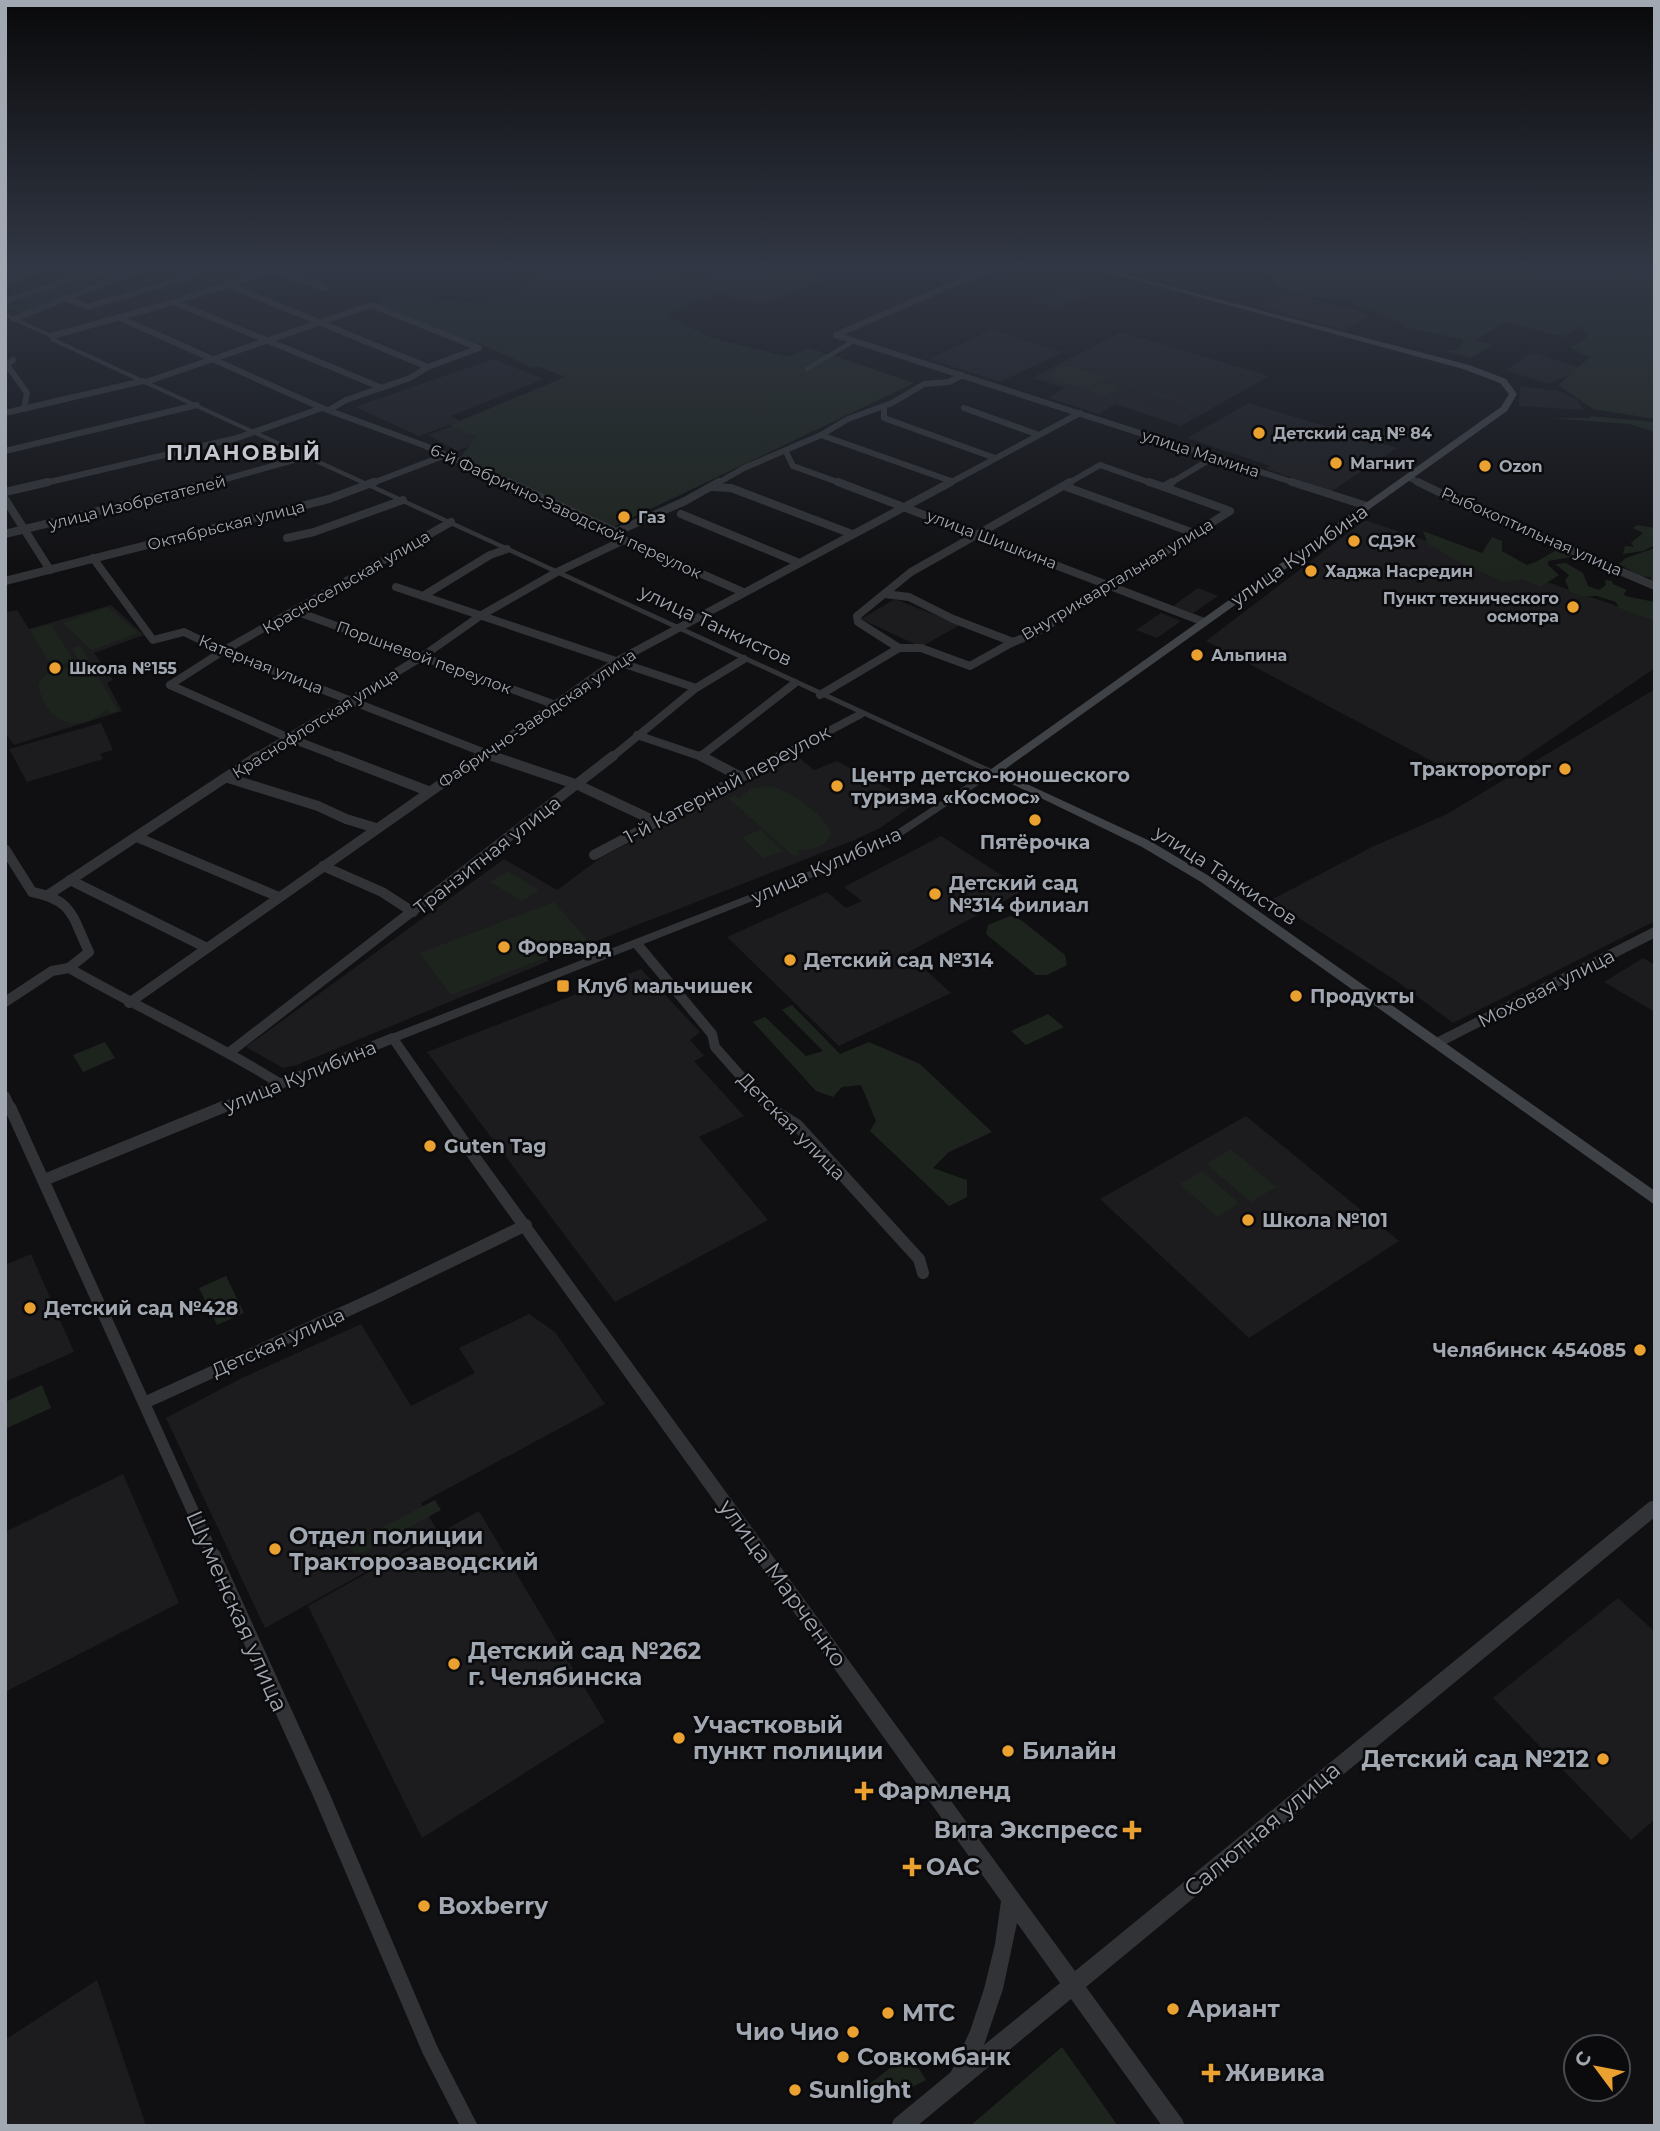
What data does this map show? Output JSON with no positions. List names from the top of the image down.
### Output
{
  "streets": {
    "main road": ["улица Кулибина", "улица Танкистов"],
    "street": [
      "улица Мамина",
      "улица Изобретателей",
      "6-й Фабрично-Заводской переулок",
      "Октябрьская улица",
      "Рыбокоптильная улица",
      "улица Шишкина",
      "Внутриквартальная улица",
      "Красносельская улица",
      "Поршневой переулок",
      "Катерная улица",
      "Фабрично-Заводская улица",
      "Краснофлотская улица",
      "1-й Катерный переулок",
      "Транзитная улица",
      "Моховая улица",
      "Детская улица",
      "улица Марченко",
      "Шуменская улица",
      "Салютная улица"
    ]
  },
  "crossings": [
    ["улица Мамина", "улица Кулибина"],
    ["улица Мамина", "Фабрично-Заводская улица"],
    ["улица Изобретателей", "улица Танкистов"],
    ["6-й Фабрично-Заводской переулок", "Октябрьская улица"],
    ["6-й Фабрично-Заводской переулок", "Фабрично-Заводская улица"],
    ["6-й Фабрично-Заводской переулок", "Краснофлотская улица"],
    ["Октябрьская улица", "улица Танкистов"],
    ["Октябрьская улица", "Катерная улица"],
    ["Рыбокоптильная улица", "улица Кулибина"],
    ["улица Шишкина", "улица Кулибина"],
    ["улица Шишкина", "Внутриквартальная улица"],
    ["улица Шишкина", "Фабрично-Заводская улица"],
    ["улица Кулибина", "улица Танкистов"],
    ["улица Кулибина", "Детская улица"],
    ["улица Кулибина", "улица Марченко"],
    ["улица Кулибина", "Шуменская улица"],
    ["Красносельская улица", "улица Танкистов"],
    ["Красносельская улица", "Поршневой переулок"],
    ["Красносельская улица", "Катерная улица"],
    ["Красносельская улица", "Краснофлотская улица"],
    ["улица Танкистов", "Фабрично-Заводская улица"],
    ["улица Танкистов", "Краснофлотская улица"],
    ["улица Танкистов", "1-й Катерный переулок"],
    ["улица Танкистов", "Транзитная улица"],
    ["улица Танкистов", "Моховая улица"],
    ["Поршневой переулок", "Фабрично-Заводская улица"],
    ["Поршневой переулок", "Краснофлотская улица"],
    ["Катерная улица", "Фабрично-Заводская улица"],
    ["Катерная улица", "Краснофлотская улица"],
    ["Катерная улица", "1-й Катерный переулок"],
    ["Катерная улица", "Транзитная улица"],
    ["Детская улица", "улица Марченко"],
    ["Детская улица", "Шуменская улица"],
    ["улица Марченко", "Салютная улица"]
  ],
  "districts": ["ПЛАНОВЫЙ"],
  "places": {
    "other": [
      "Детский сад № 84",
      "Магнит",
      "Ozon",
      "Газ",
      "СДЭК",
      "Хаджа Насредин",
      "Пункт технического осмотра",
      "Альпина",
      "Школа №155",
      "Трактороторг",
      "Центр детско-юношеского туризма «Космос»",
      "Пятёрочка",
      "Детский сад №314 филиал",
      "Форвард",
      "Детский сад №314",
      "Продукты",
      "Guten Tag",
      "Школа №101",
      "Детский сад №428",
      "Челябинск 454085",
      "Отдел полиции Тракторозаводский",
      "Детский сад №262 г. Челябинска",
      "Участковый пункт полиции",
      "Билайн",
      "Детский сад №212",
      "Boxberry",
      "Ариант",
      "МТС",
      "Чио Чио",
      "Совкомбанк",
      "Sunlight"
    ],
    "transit": ["Клуб мальчишек"],
    "health": [
      "Фармленд",
      "Вита Экспресс",
      "ОАС",
      "Живика"
    ]
  },
  "north": "top left"
}
